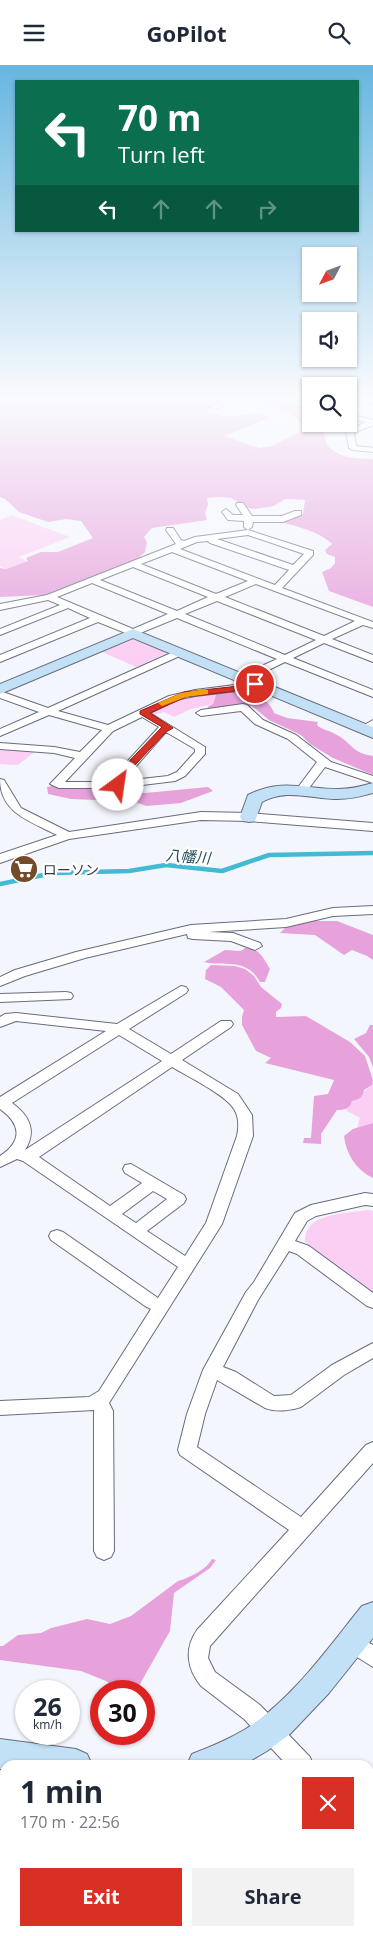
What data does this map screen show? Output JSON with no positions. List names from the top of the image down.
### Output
{
  "water": ["八幡川"],
  "places": {
    "supermarket": ["ローソン"]
  },
  "north": "bottom left",
  "page": {
    "header": "GoPilot",
    "turn": ["70 m", "Turn left"],
    "speed": "26 km/h",
    "limit": "30",
    "heading": ["1 min", "170 m · 22:56"],
    "buttons": ["Exit", "Share"]
  }
}
